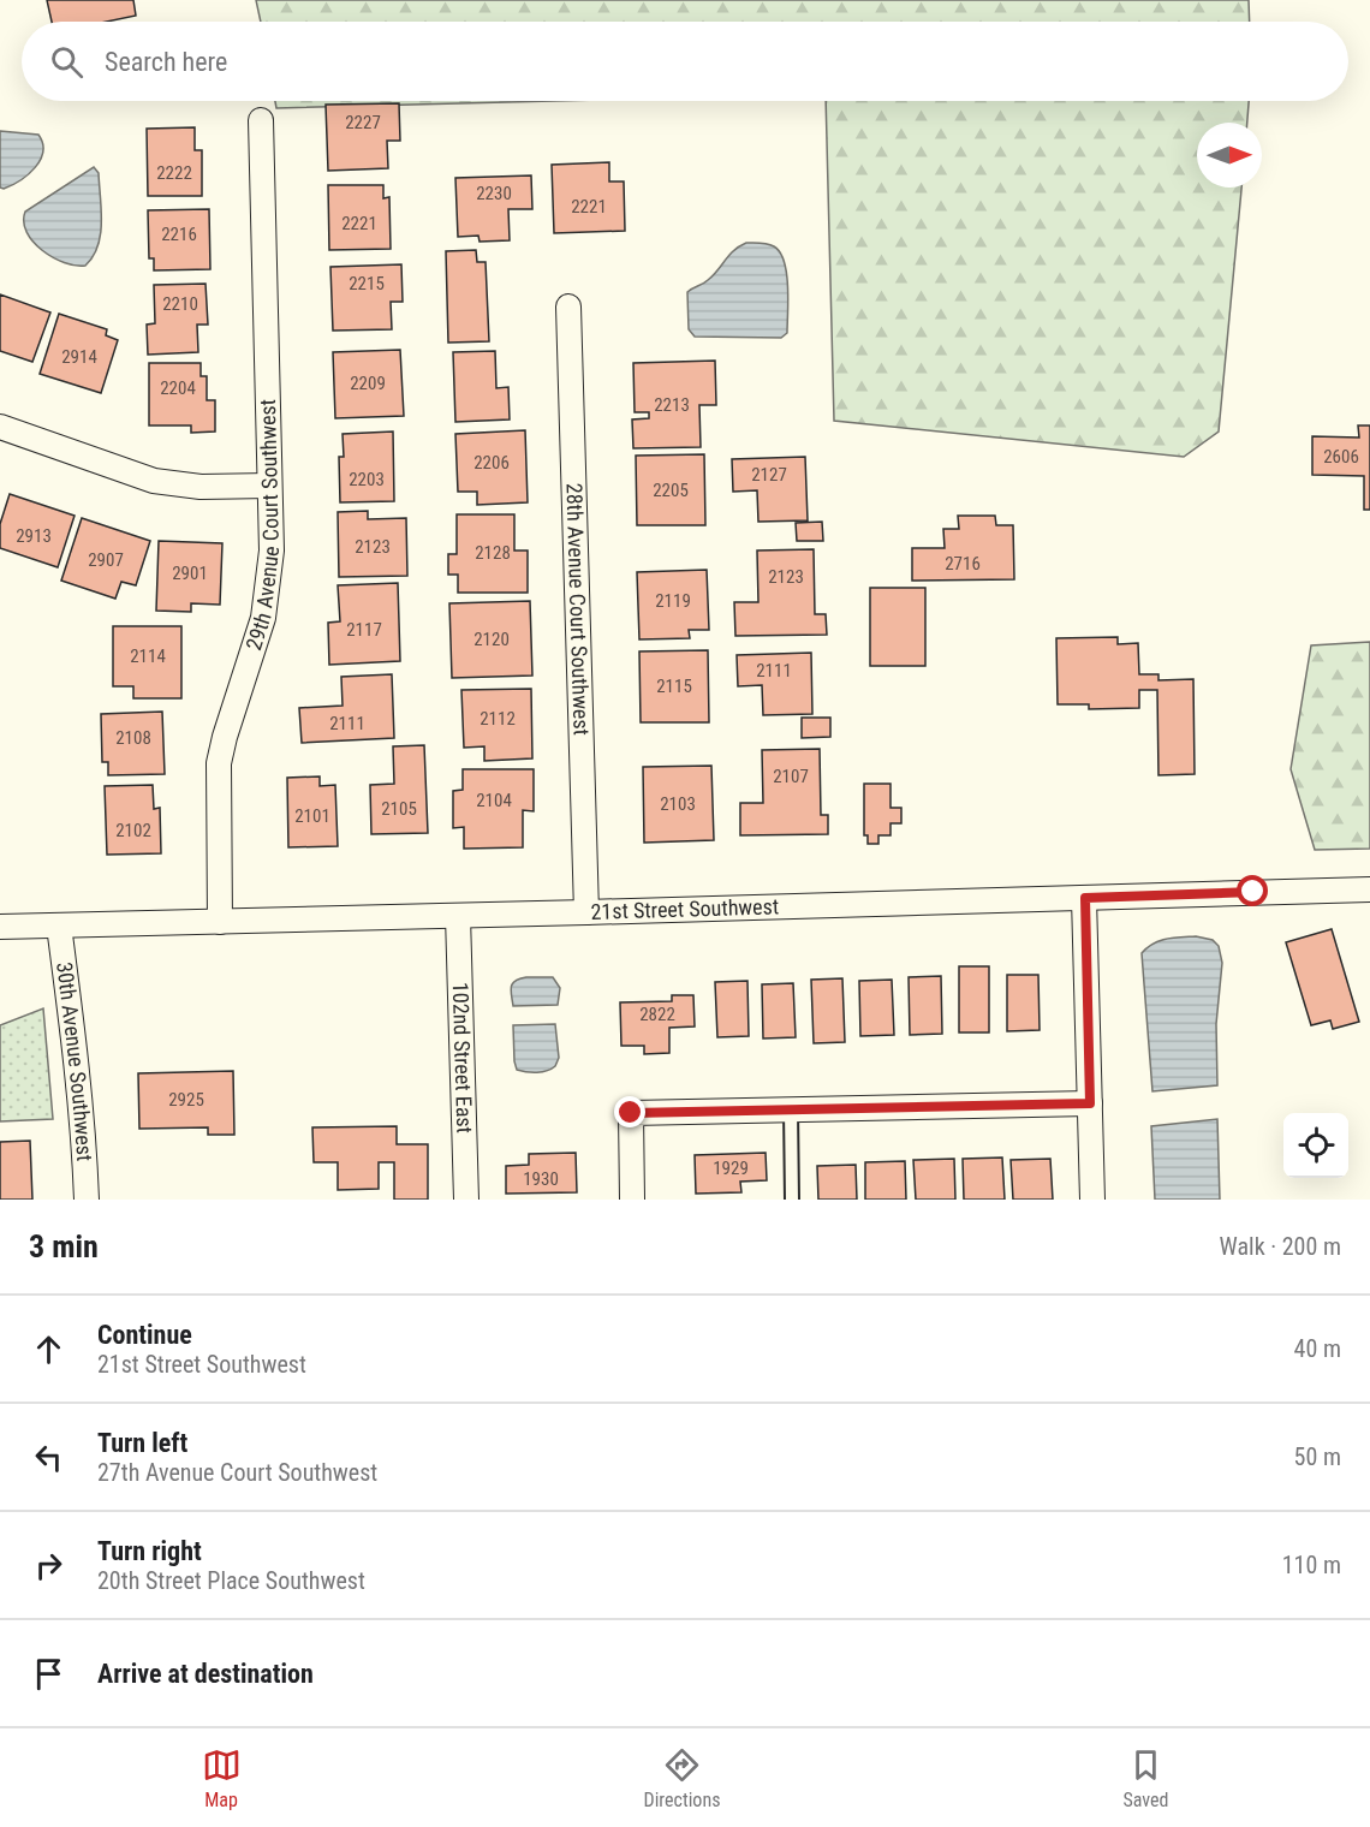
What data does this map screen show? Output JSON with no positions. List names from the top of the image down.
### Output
{
  "streets": {
    "street": [
      "29th Avenue Court Southwest",
      "28th Avenue Court Southwest",
      "21st Street Southwest",
      "102nd Street East",
      "30th Avenue Southwest"
    ]
  },
  "crossings": [
    ["29th Avenue Court Southwest", "21st Street Southwest"],
    ["28th Avenue Court Southwest", "21st Street Southwest"],
    ["21st Street Southwest", "102nd Street East"],
    ["21st Street Southwest", "30th Avenue Southwest"]
  ],
  "house_numbers": [
    "2227",
    "2222",
    "2230",
    "2221",
    "2221",
    "2216",
    "2215",
    "2210",
    "2914",
    "2209",
    "2204",
    "2213",
    "2606",
    "2206",
    "2127",
    "2203",
    "2205",
    "2913",
    "2123",
    "2128",
    "2907",
    "2716",
    "2901",
    "2123",
    "2119",
    "2117",
    "2120",
    "2114",
    "2111",
    "2115",
    "2112",
    "2111",
    "2108",
    "2107",
    "2104",
    "2103",
    "2105",
    "2101",
    "2102",
    "2822",
    "2925",
    "1929",
    "1930"
  ],
  "north": "right",
  "page": {
    "search": "Search here",
    "heading": ["3 min", "Walk · 200 m"],
    "list": [
      ["Continue", "21st Street Southwest", "40 m"],
      ["Turn left", "27th Avenue Court Southwest", "50 m"],
      ["Turn right", "20th Street Place Southwest", "110 m"],
      "Arrive at destination"
    ],
    "nav": ["Map", "Directions", "Saved"]
  }
}
